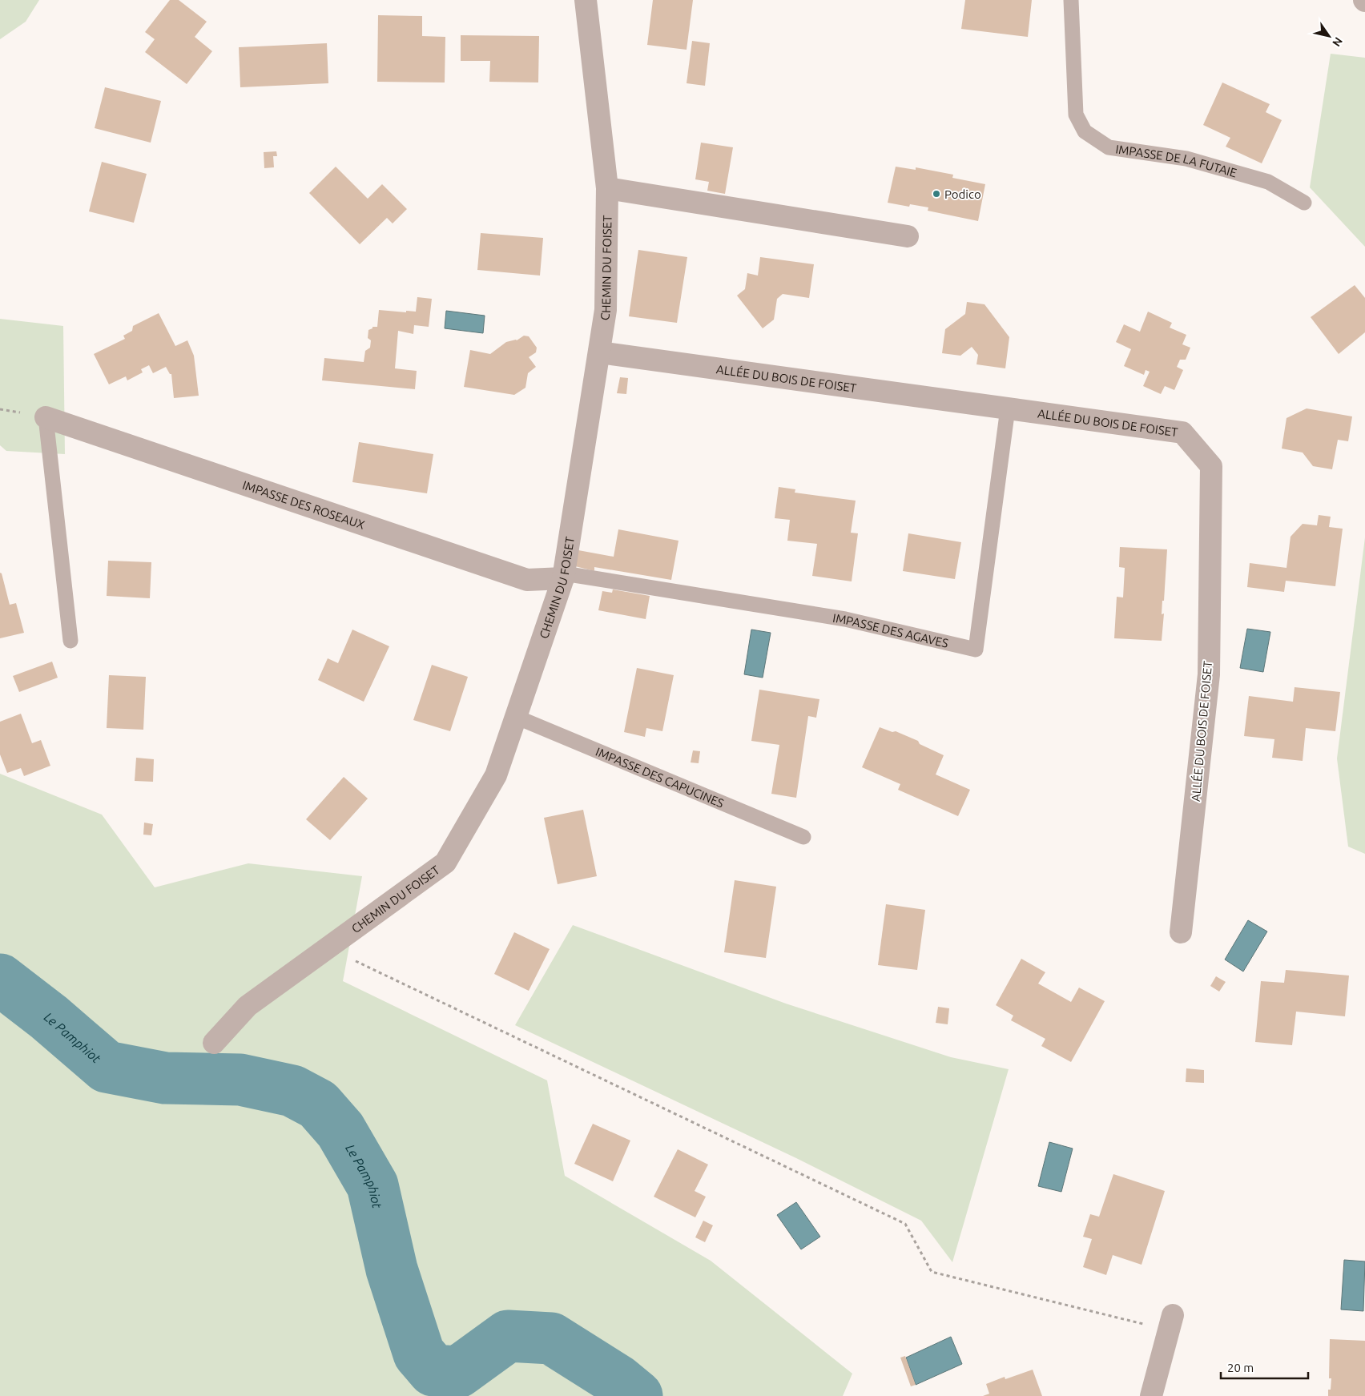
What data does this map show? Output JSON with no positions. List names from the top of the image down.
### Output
{
  "streets": {
    "street": ["CHEMIN DU FOISET", "ALLÉE DU BOIS DE FOISET", "IMPASSE DES ROSEAUX"],
    "lane": ["IMPASSE DE LA FUTAIE", "IMPASSE DES AGAVES", "IMPASSE DES CAPUCINES"]
  },
  "crossings": [
    ["CHEMIN DU FOISET", "ALLÉE DU BOIS DE FOISET"],
    ["CHEMIN DU FOISET", "IMPASSE DES ROSEAUX"],
    ["CHEMIN DU FOISET", "IMPASSE DES AGAVES"],
    ["CHEMIN DU FOISET", "IMPASSE DES CAPUCINES"],
    ["ALLÉE DU BOIS DE FOISET", "IMPASSE DES AGAVES"],
    ["IMPASSE DES ROSEAUX", "IMPASSE DES AGAVES"]
  ],
  "water": ["Le Pamphiot"],
  "places": ["Podico"],
  "scale_bar": "20 m",
  "north": "bottom right"
}
